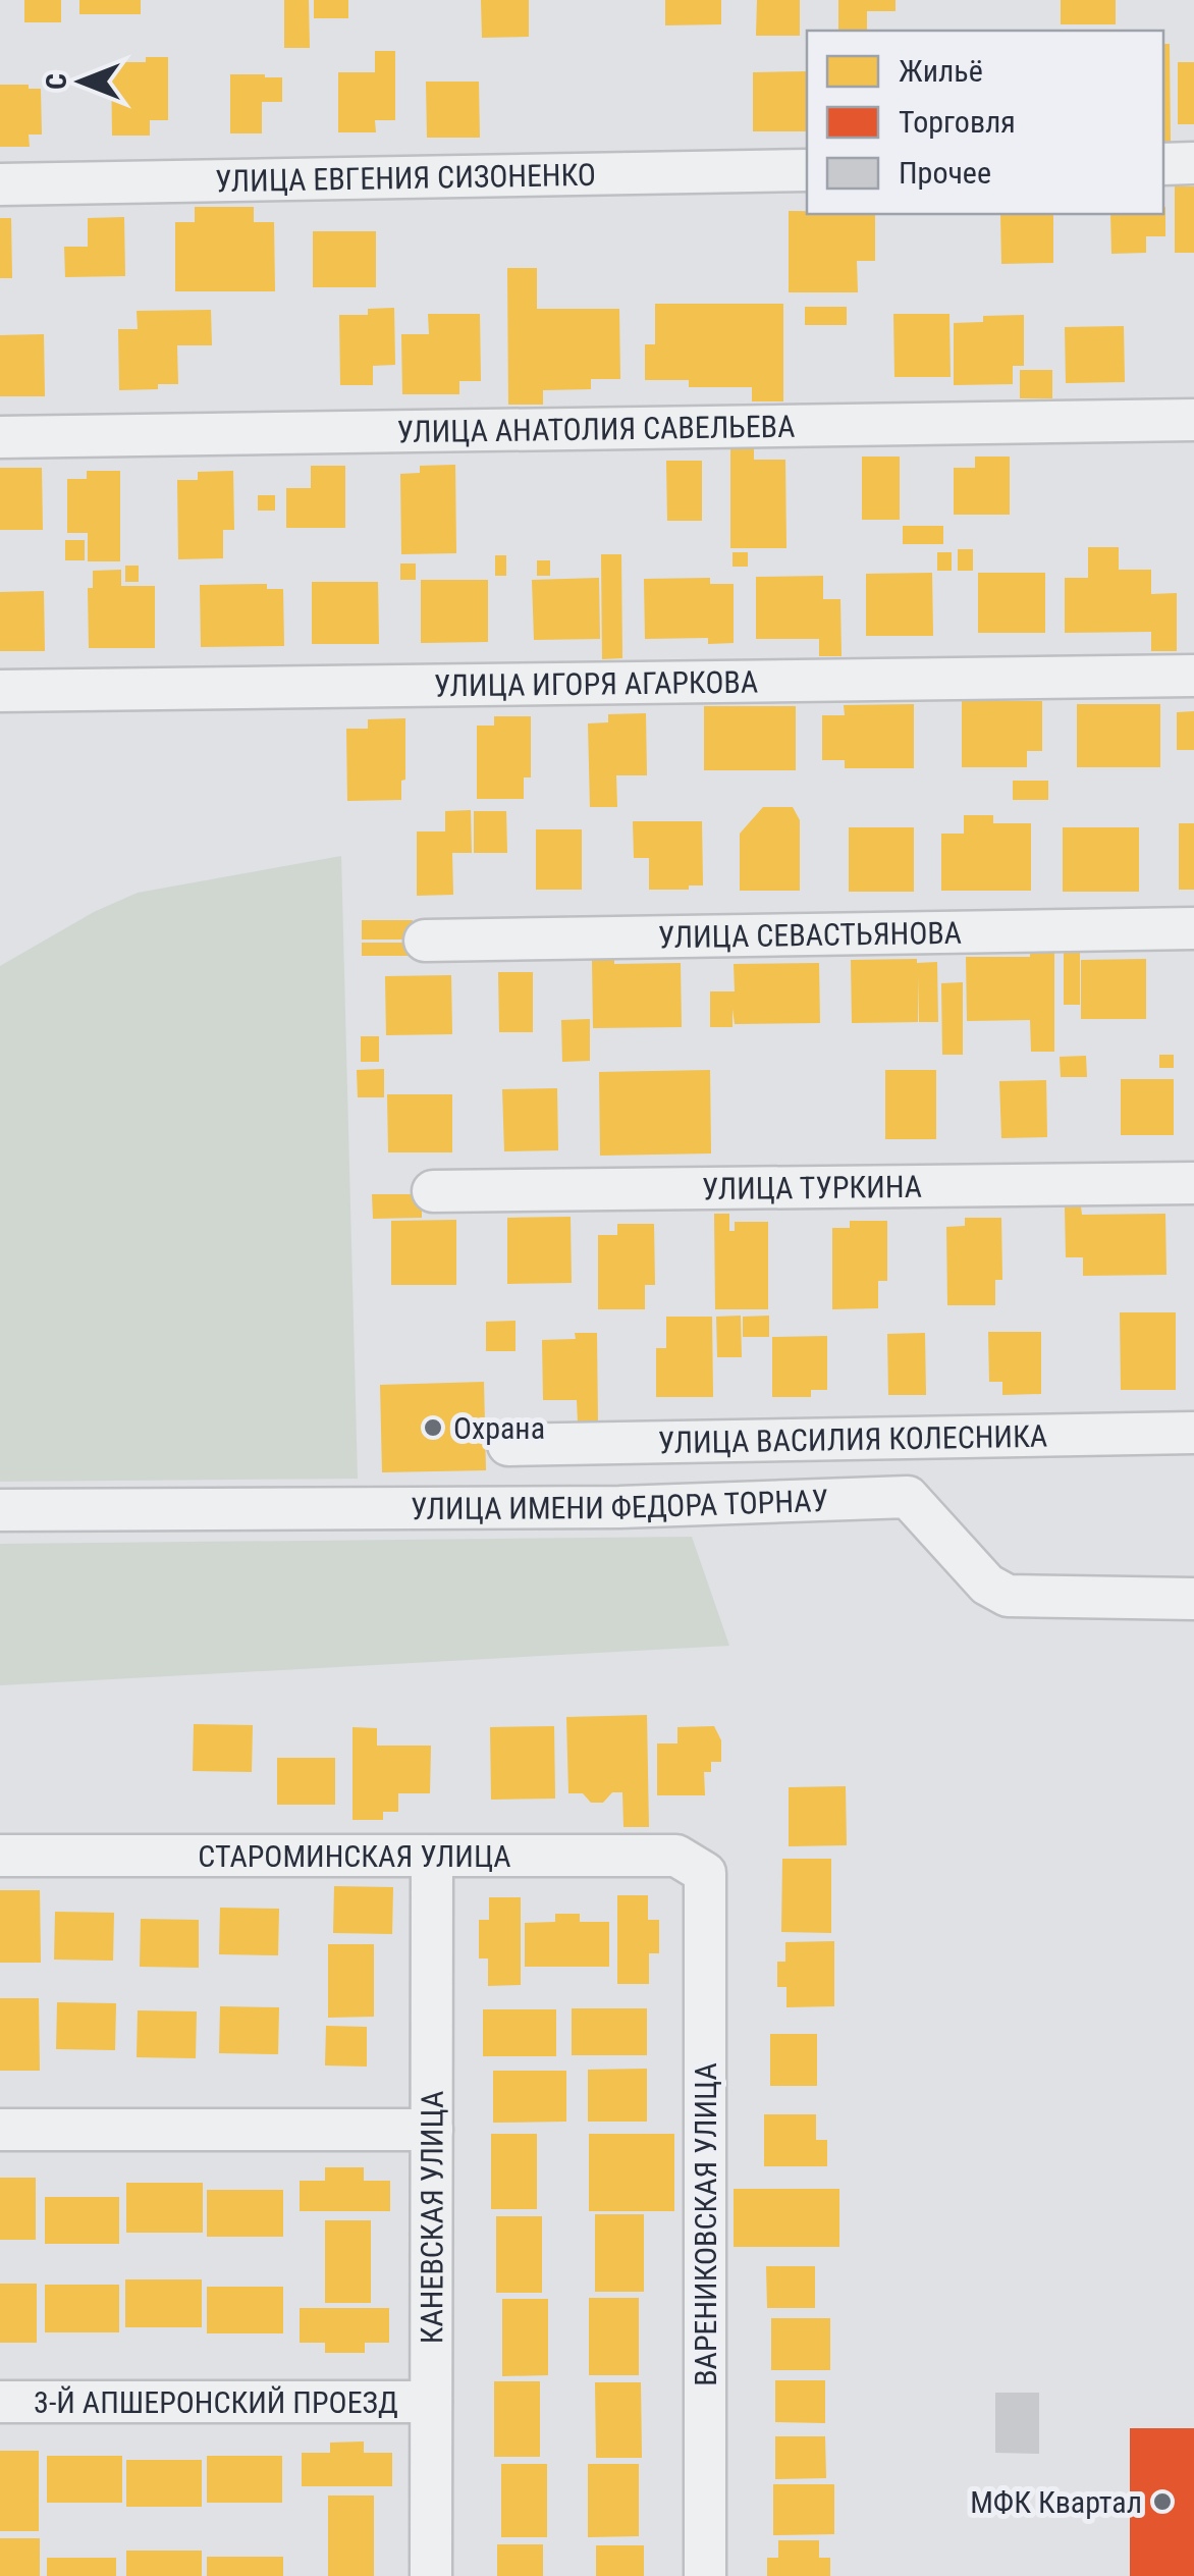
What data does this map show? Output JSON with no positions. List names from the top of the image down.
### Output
{
  "streets": {
    "street": [
      "УЛИЦА ЕВГЕНИЯ СИЗОНЕНКО",
      "УЛИЦА АНАТОЛИЯ САВЕЛЬЕВА",
      "УЛИЦА ИГОРЯ АГАРКОВА",
      "УЛИЦА СЕВАСТЬЯНОВА",
      "УЛИЦА ТУРКИНА",
      "УЛИЦА ВАСИЛИЯ КОЛЕСНИКА",
      "УЛИЦА ИМЕНИ ФЕДОРА ТОРНАУ",
      "СТАРОМИНСКАЯ УЛИЦА",
      "КАНЕВСКАЯ УЛИЦА",
      "ВАРЕНИКОВСКАЯ УЛИЦА",
      "3-Й АПШЕРОНСКИЙ ПРОЕЗД"
    ]
  },
  "crossings": [
    ["СТАРОМИНСКАЯ УЛИЦА", "КАНЕВСКАЯ УЛИЦА"],
    ["СТАРОМИНСКАЯ УЛИЦА", "ВАРЕНИКОВСКАЯ УЛИЦА"],
    ["КАНЕВСКАЯ УЛИЦА", "3-Й АПШЕРОНСКИЙ ПРОЕЗД"]
  ],
  "places": ["Охрана", "МФК Квартал"],
  "legend": ["Жильё", "Торговля", "Прочее"],
  "north": "left"
}
